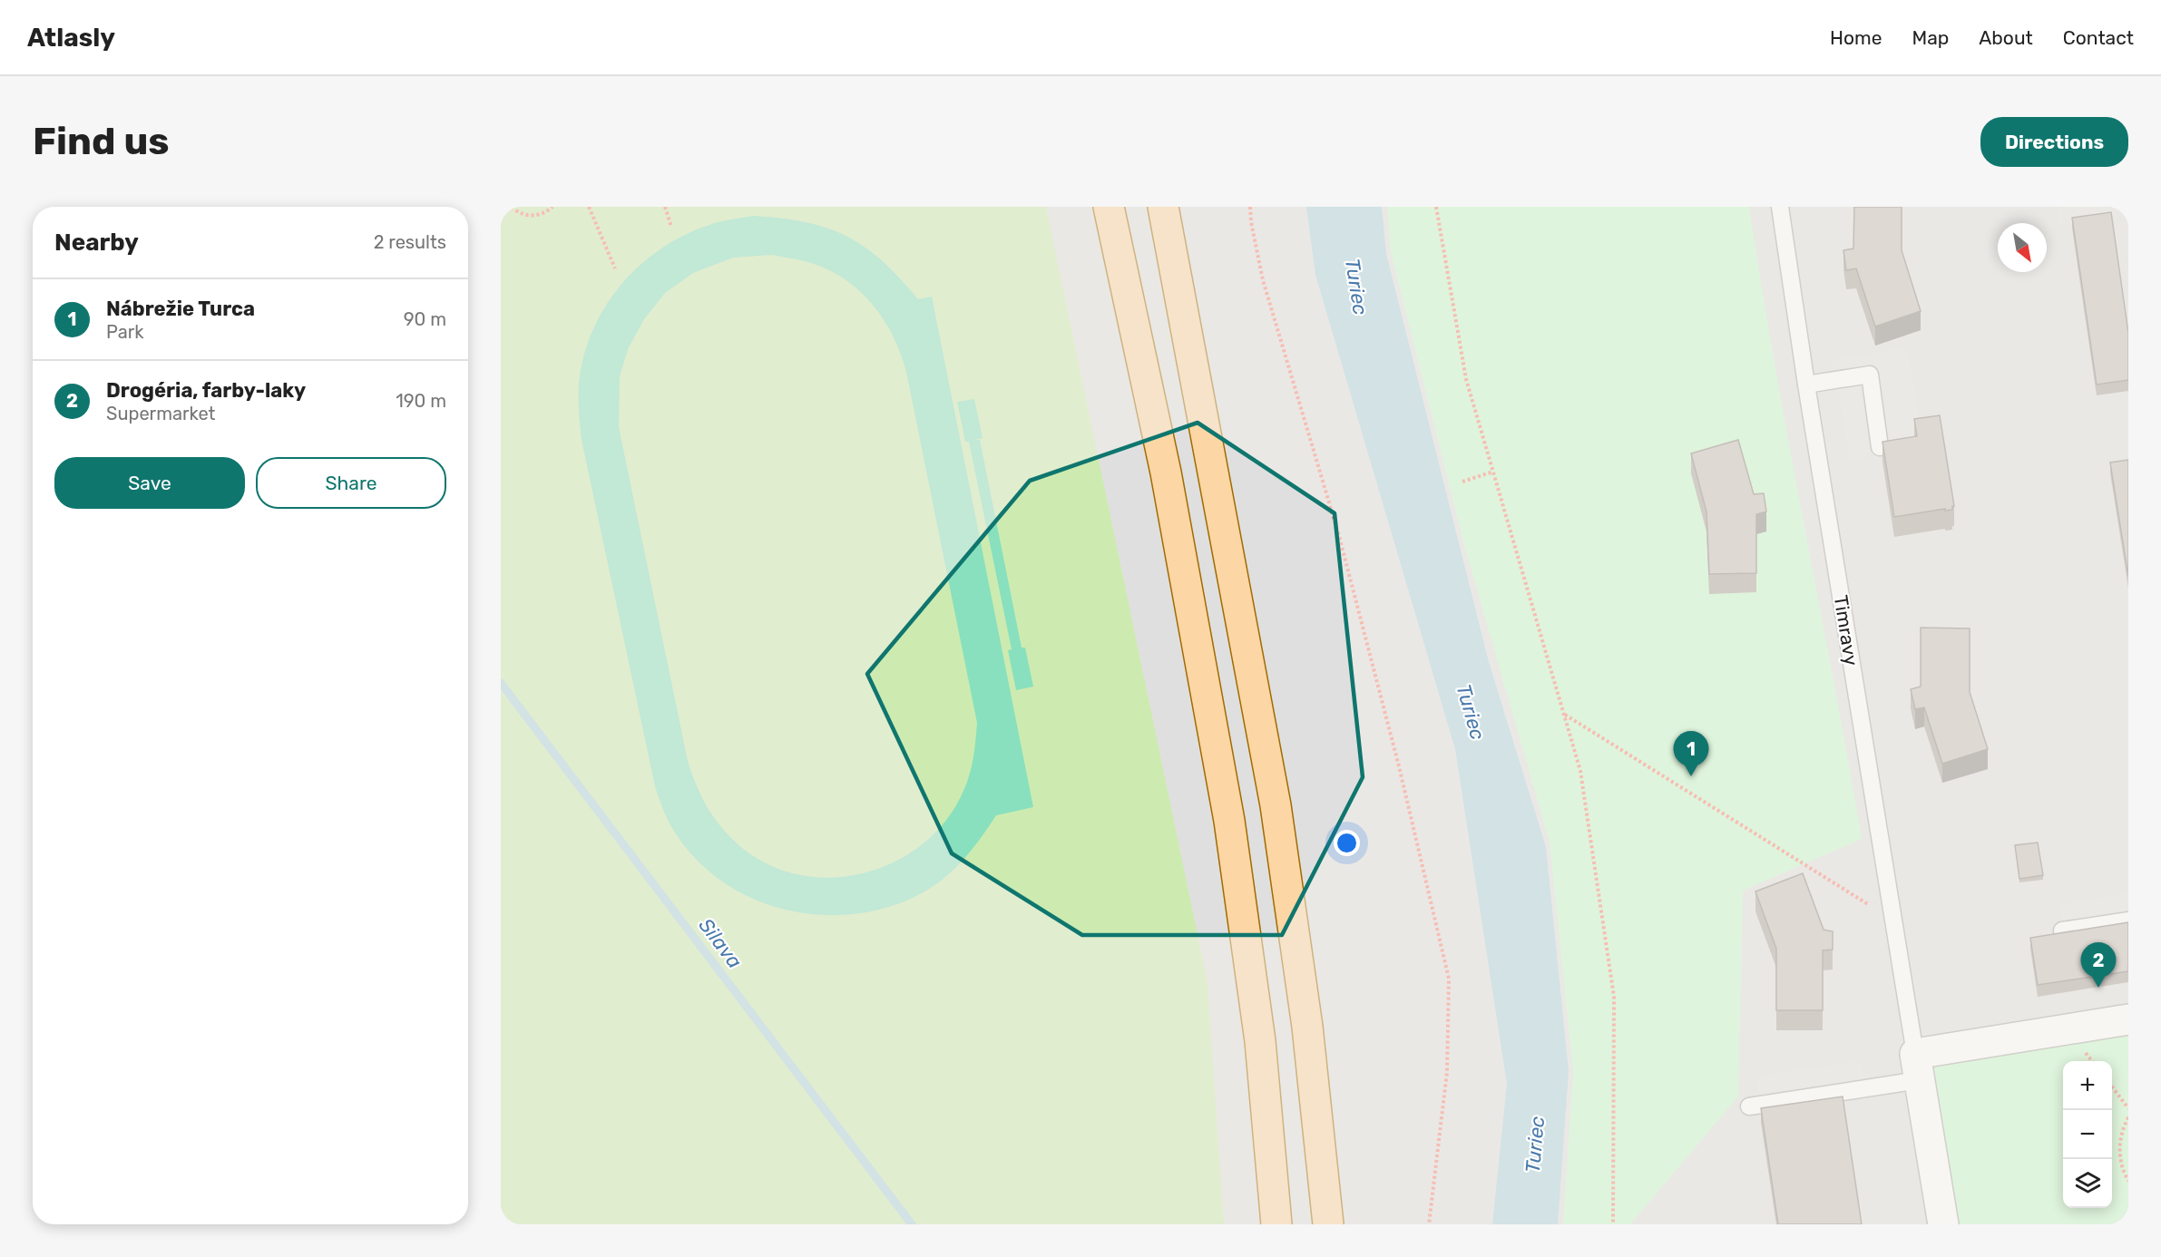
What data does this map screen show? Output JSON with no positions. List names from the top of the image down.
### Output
{
  "streets": {
    "lane": ["Timravy"]
  },
  "water": ["Turiec", "Silava"],
  "north": "bottom right",
  "page": {
    "header": "Atlasly",
    "nav": [
      "Home",
      "Map",
      "About",
      "Contact"
    ],
    "buttons": [
      "Directions",
      ["Save", "Share"]
    ],
    "title": "Find us",
    "heading": ["Nearby", "2 results"],
    "list": [
      {
        "mark": "1",
        "name": "Nábrežie Turca",
        "note": "Park",
        "value": "90 m"
      },
      {
        "mark": "2",
        "name": "Drogéria, farby-laky",
        "note": "Supermarket",
        "value": "190 m"
      }
    ],
    "pins": ["1", "2"],
    "map_buttons": ["+", "−"]
  }
}
